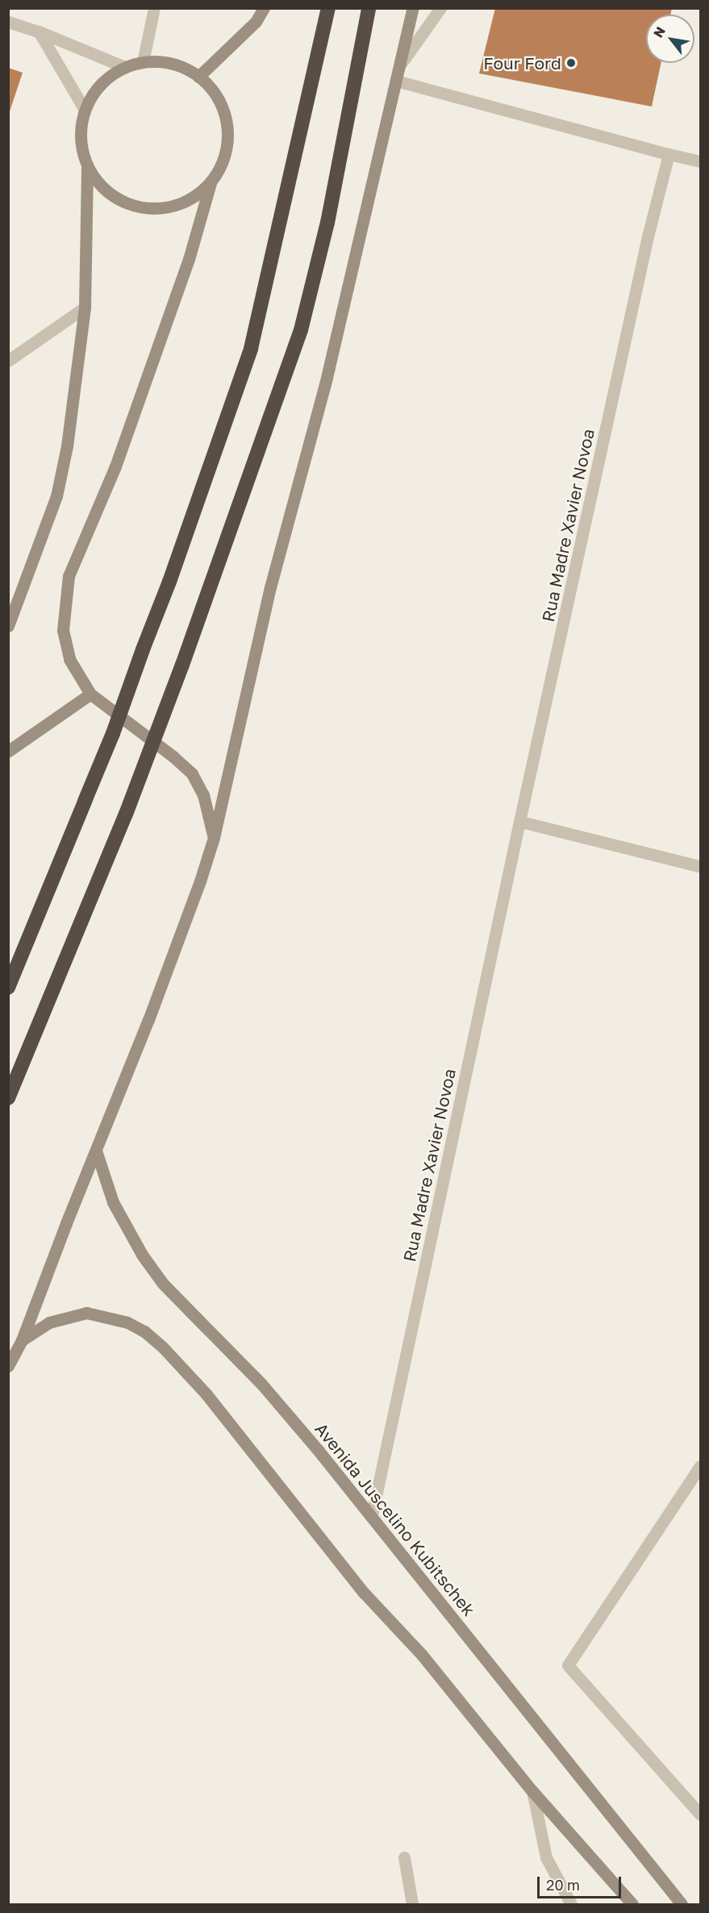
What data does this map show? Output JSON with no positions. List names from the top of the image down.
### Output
{
  "streets": {
    "main road": ["Avenida Juscelino Kubitschek"],
    "street": ["Rua Madre Xavier Novoa"]
  },
  "crossings": [
    ["Rua Madre Xavier Novoa", "Avenida Juscelino Kubitschek"]
  ],
  "places": ["Four Ford"],
  "scale_bar": "20 m",
  "north": "top left"
}
